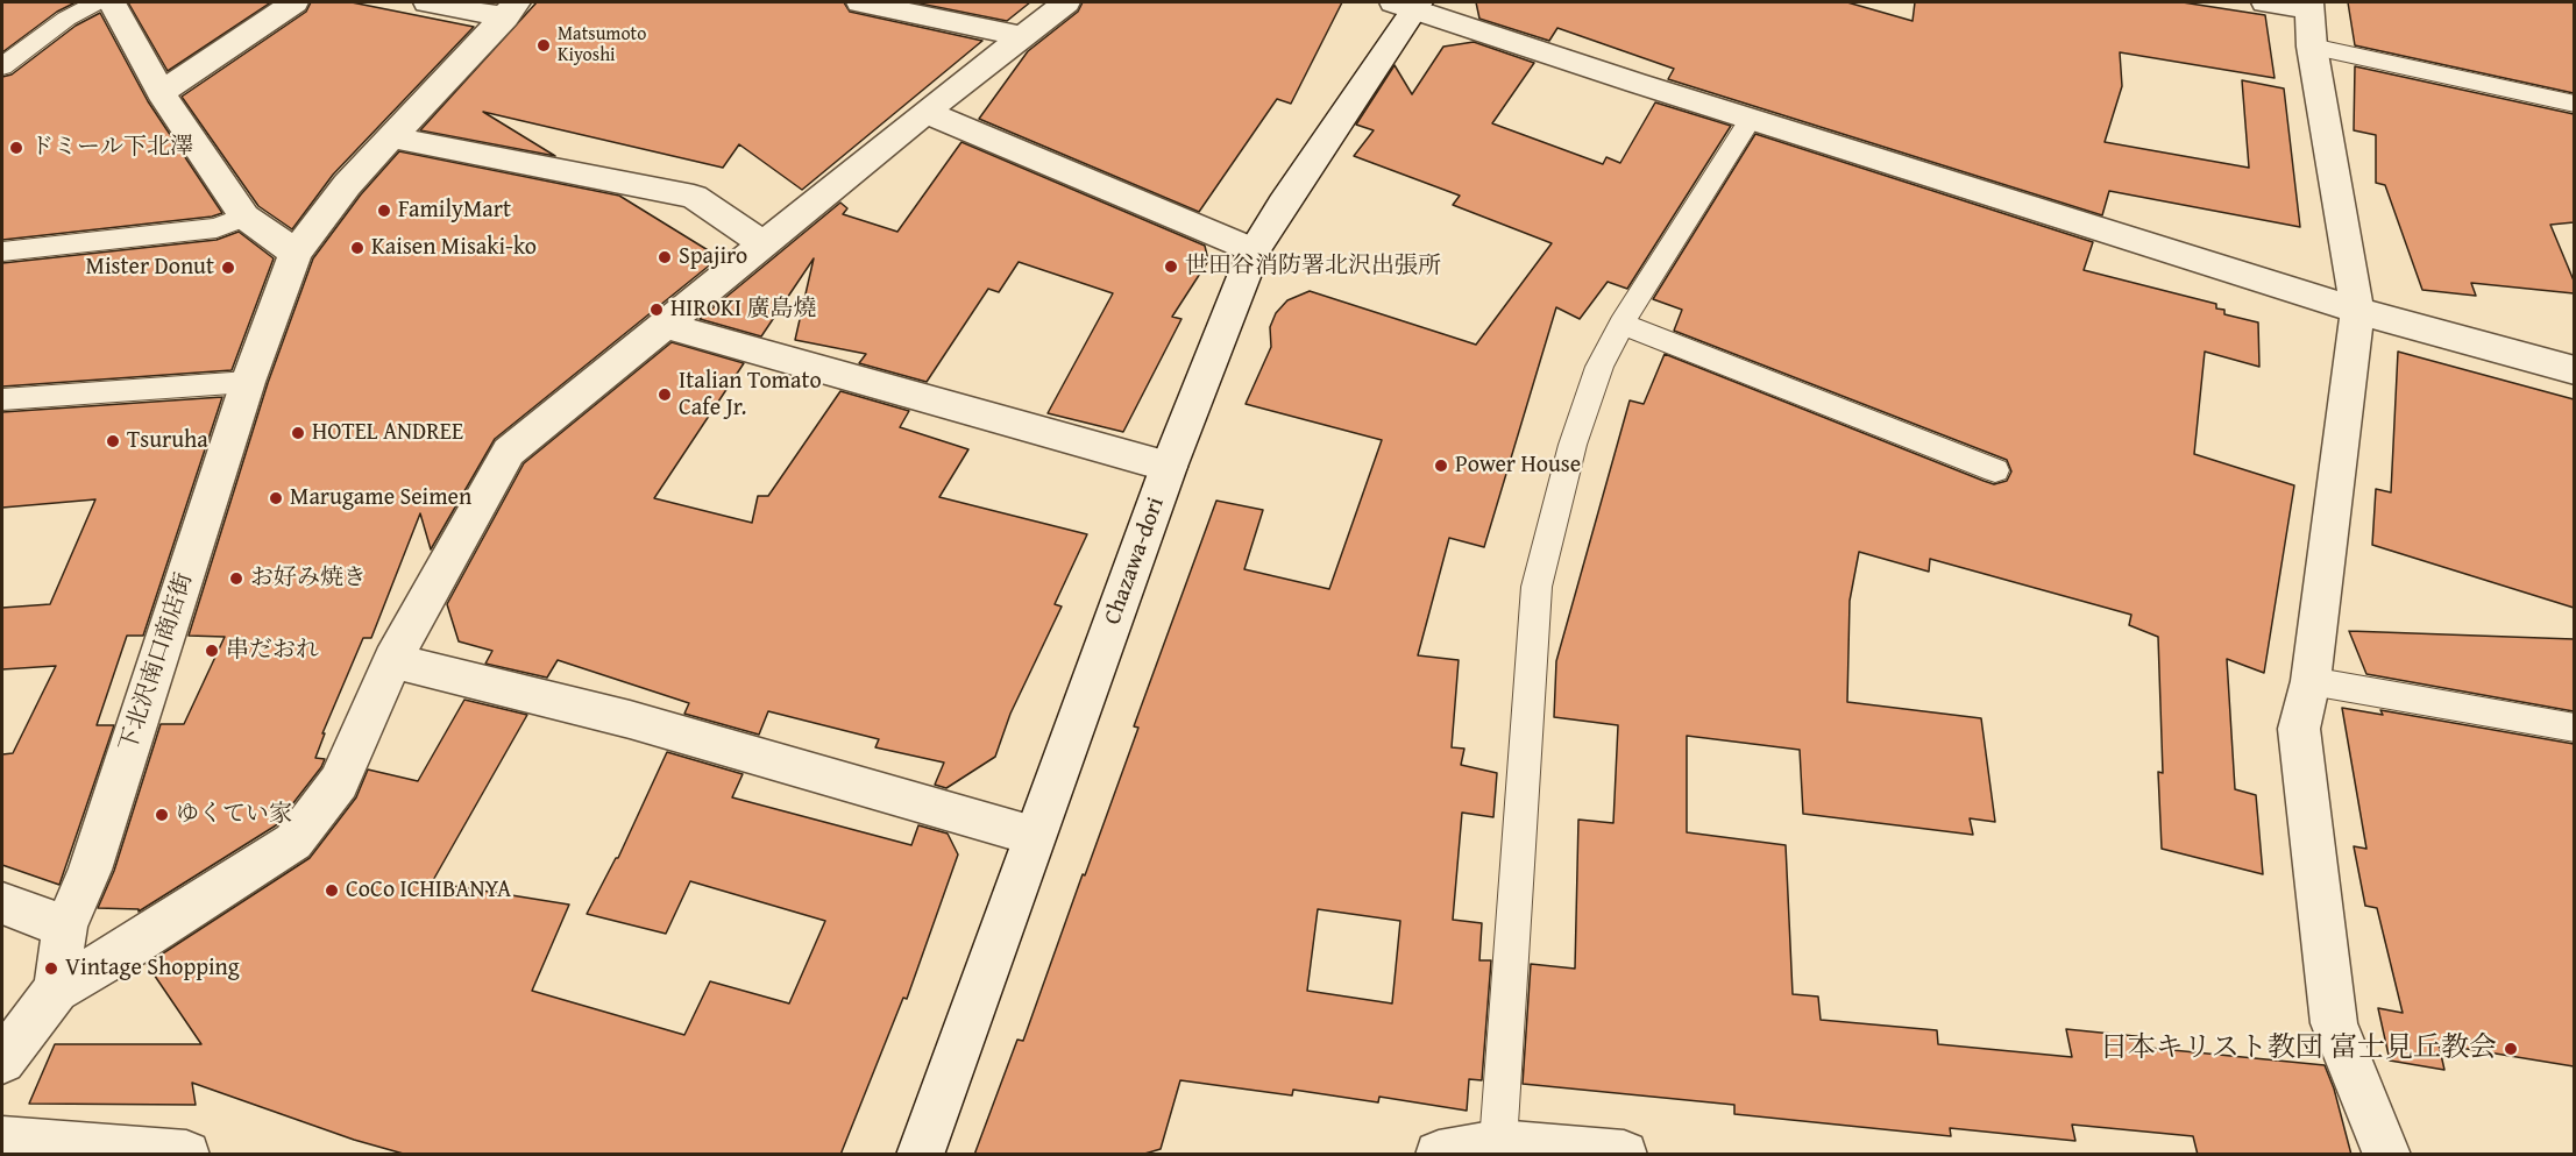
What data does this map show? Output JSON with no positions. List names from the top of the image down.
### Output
{
  "streets": {
    "street": ["Chazawa-dori", "下北沢南口商店街"]
  },
  "places": [
    "Matsumoto Kiyoshi",
    "ドミール下北澤",
    "FamilyMart",
    "Kaisen Misaki-ko",
    "Spajiro",
    "世田谷消防署北沢出張所",
    "Mister Donut",
    "HIROKI 廣島燒",
    "Italian Tomato Cafe Jr.",
    "HOTEL ANDREE",
    "Tsuruha",
    "Power House",
    "Marugame Seimen",
    "お好み焼き",
    "串だおれ",
    "ゆくてい家",
    "CoCo ICHIBANYA",
    "Vintage Shopping",
    "日本キリスト教団 富士見丘教会"
  ]
}
